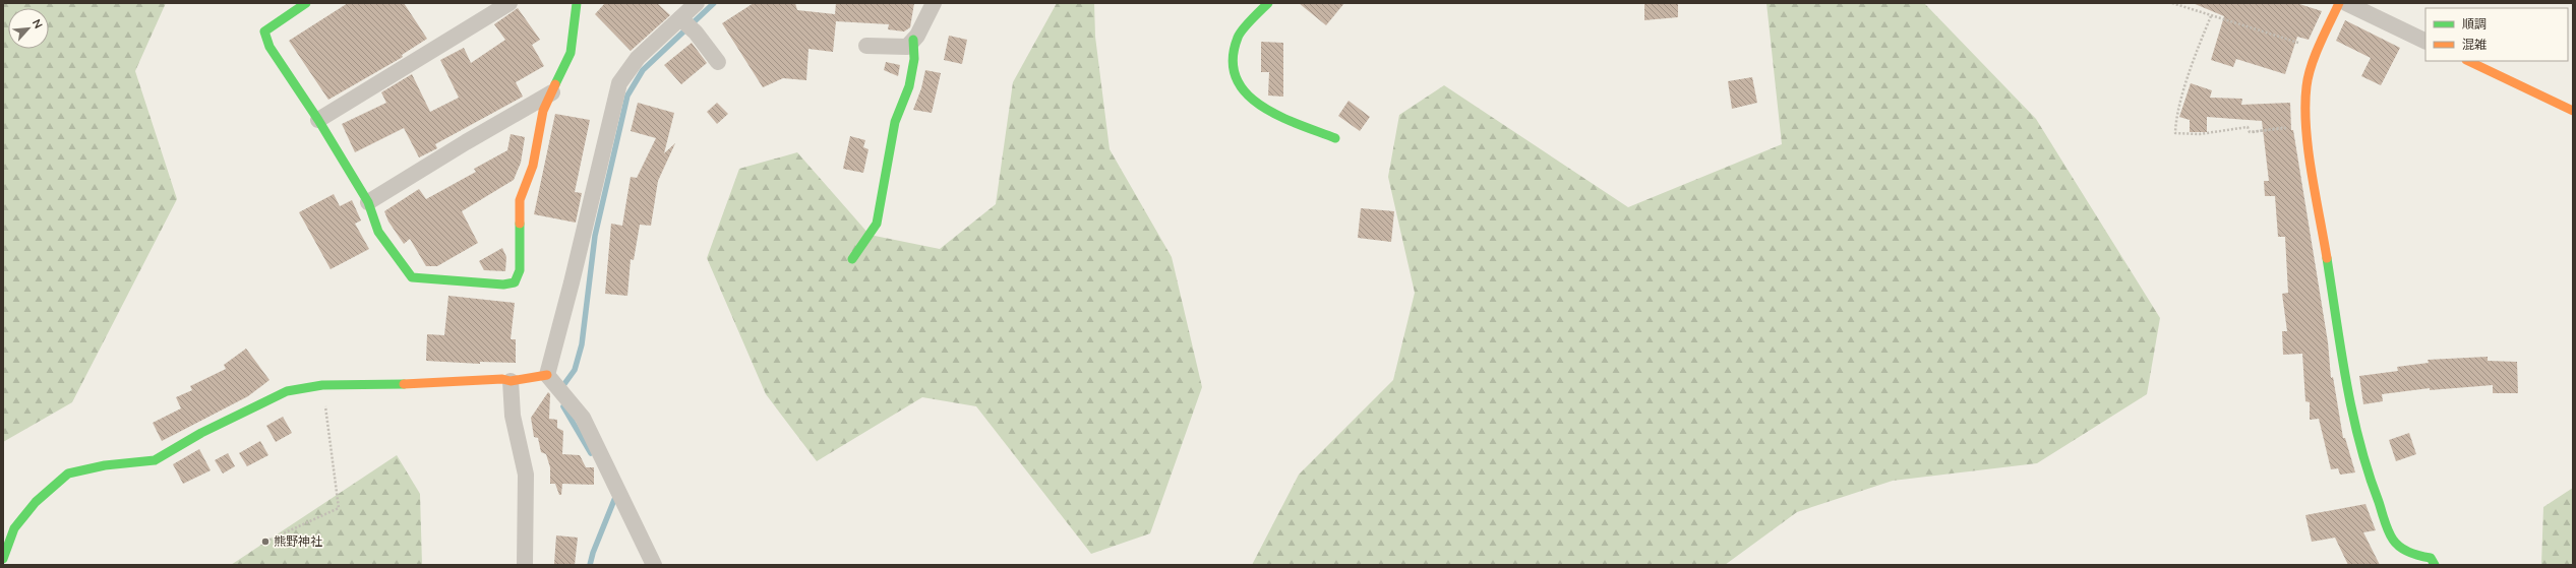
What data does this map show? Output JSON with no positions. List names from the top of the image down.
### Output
{
  "places": ["熊野神社"],
  "legend": ["順調", "混雑"],
  "north": "top right"
}
